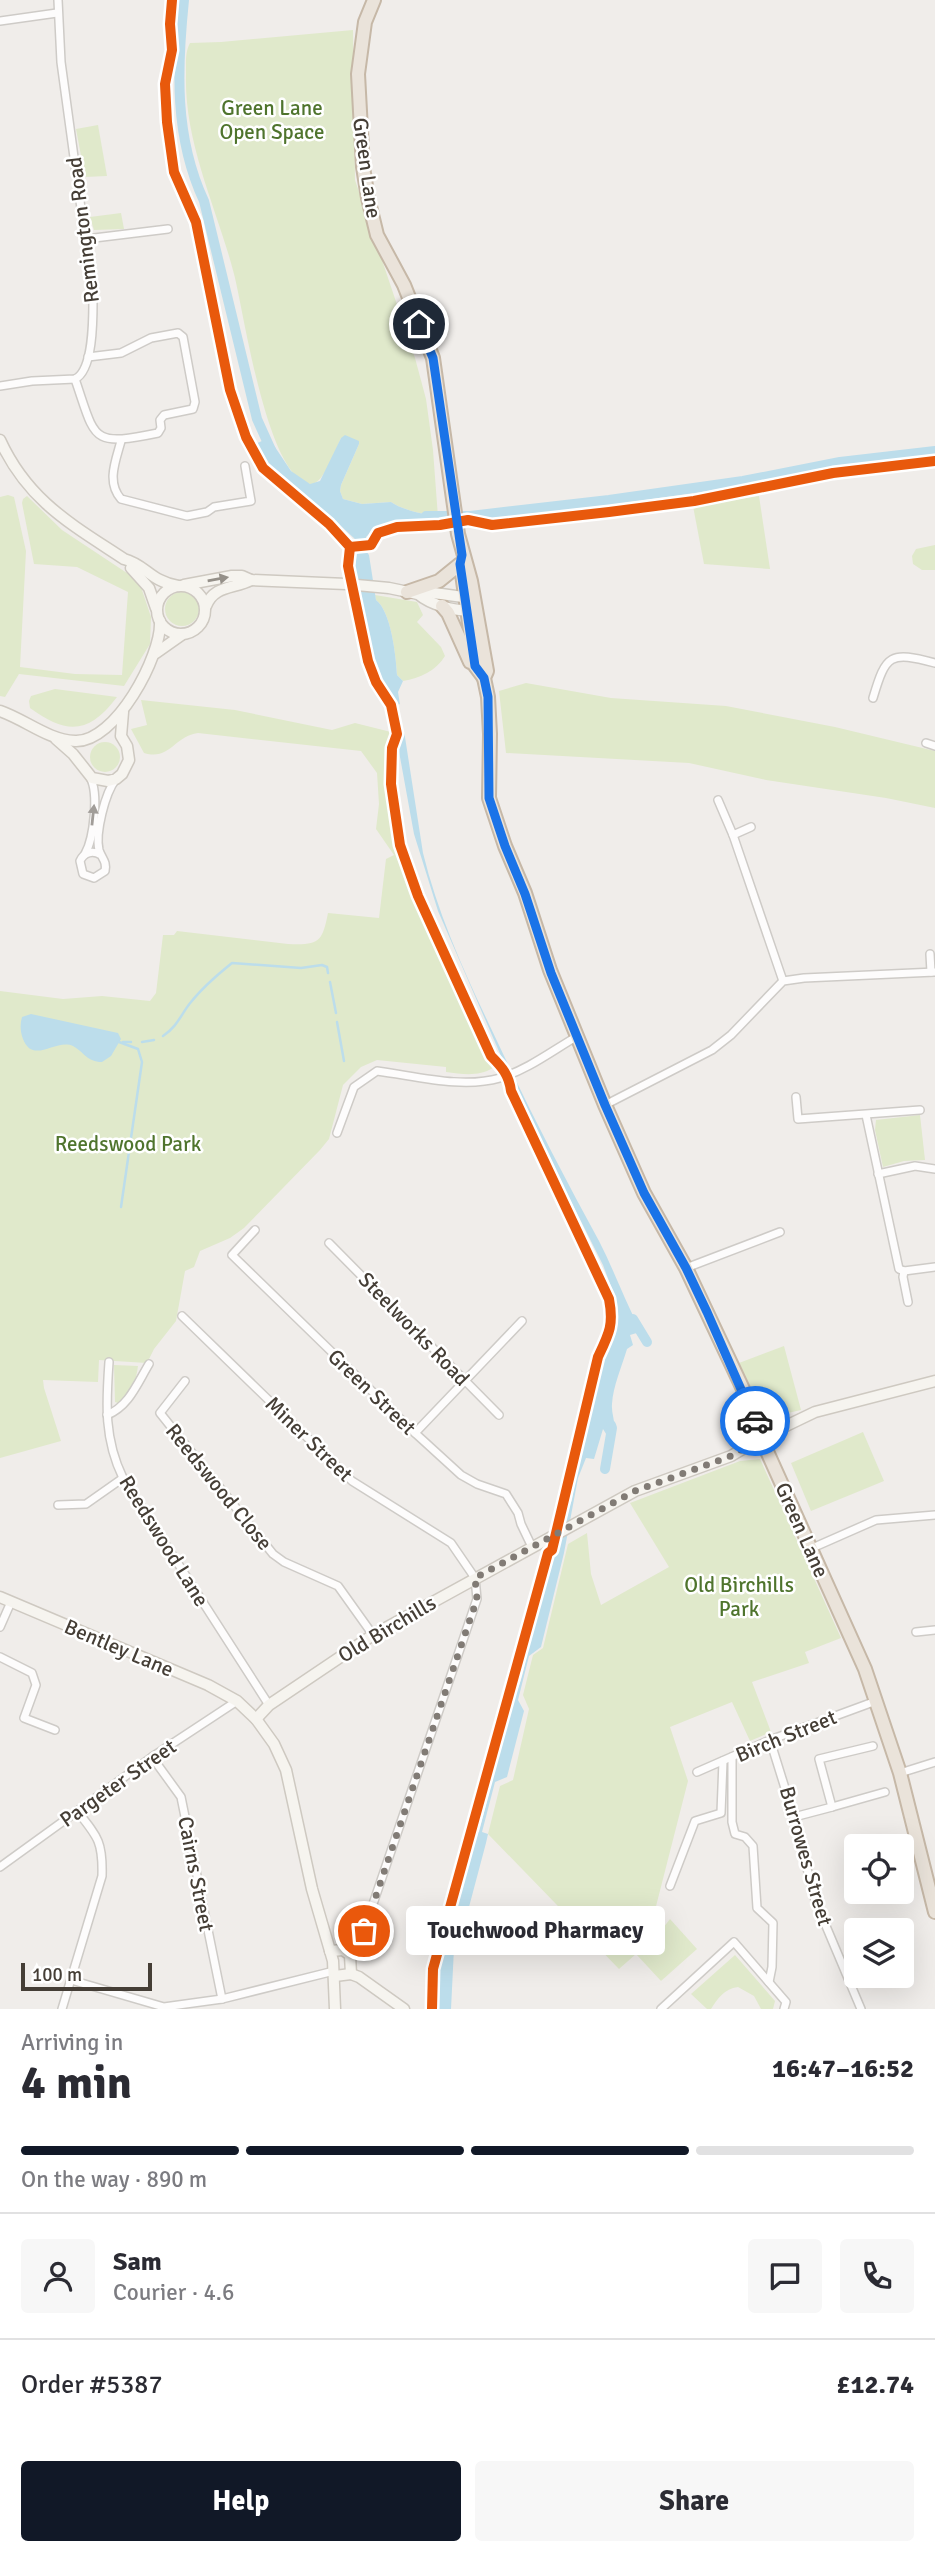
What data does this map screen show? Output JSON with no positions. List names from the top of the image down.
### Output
{
  "streets": {
    "highway": ["Green Lane"],
    "street": [
      "Remington Road",
      "Steelworks Road",
      "Green Street",
      "Miner Street",
      "Reedswood Close",
      "Reedswood Lane",
      "Old Birchills",
      "Bentley Lane",
      "Birch Street",
      "Pargeter Street",
      "Burrowes Street",
      "Cairns Street"
    ]
  },
  "crossings": [
    ["Green Lane", "Old Birchills"],
    ["Green Lane", "Birch Street"],
    ["Green Street", "Old Birchills"],
    ["Miner Street", "Old Birchills"],
    ["Reedswood Close", "Old Birchills"],
    ["Reedswood Lane", "Old Birchills"],
    ["Bentley Lane", "Pargeter Street"],
    ["Birch Street", "Burrowes Street"],
    ["Pargeter Street", "Cairns Street"]
  ],
  "parks": ["Green Lane Open Space", "Reedswood Park", "Old Birchills Park"],
  "places": ["Touchwood Pharmacy"],
  "scale_bar": "100 m",
  "page": {
    "bubble": "Touchwood Pharmacy",
    "scale": "100 m",
    "heading": ["4 min", "Arriving in", "16:47–16:52"],
    "panel": [
      "Sam",
      "Courier · 4.6",
      "Order #5387",
      "£12.74"
    ],
    "bar": "On the way · 890 m",
    "buttons": ["Help", "Share"]
  }
}
